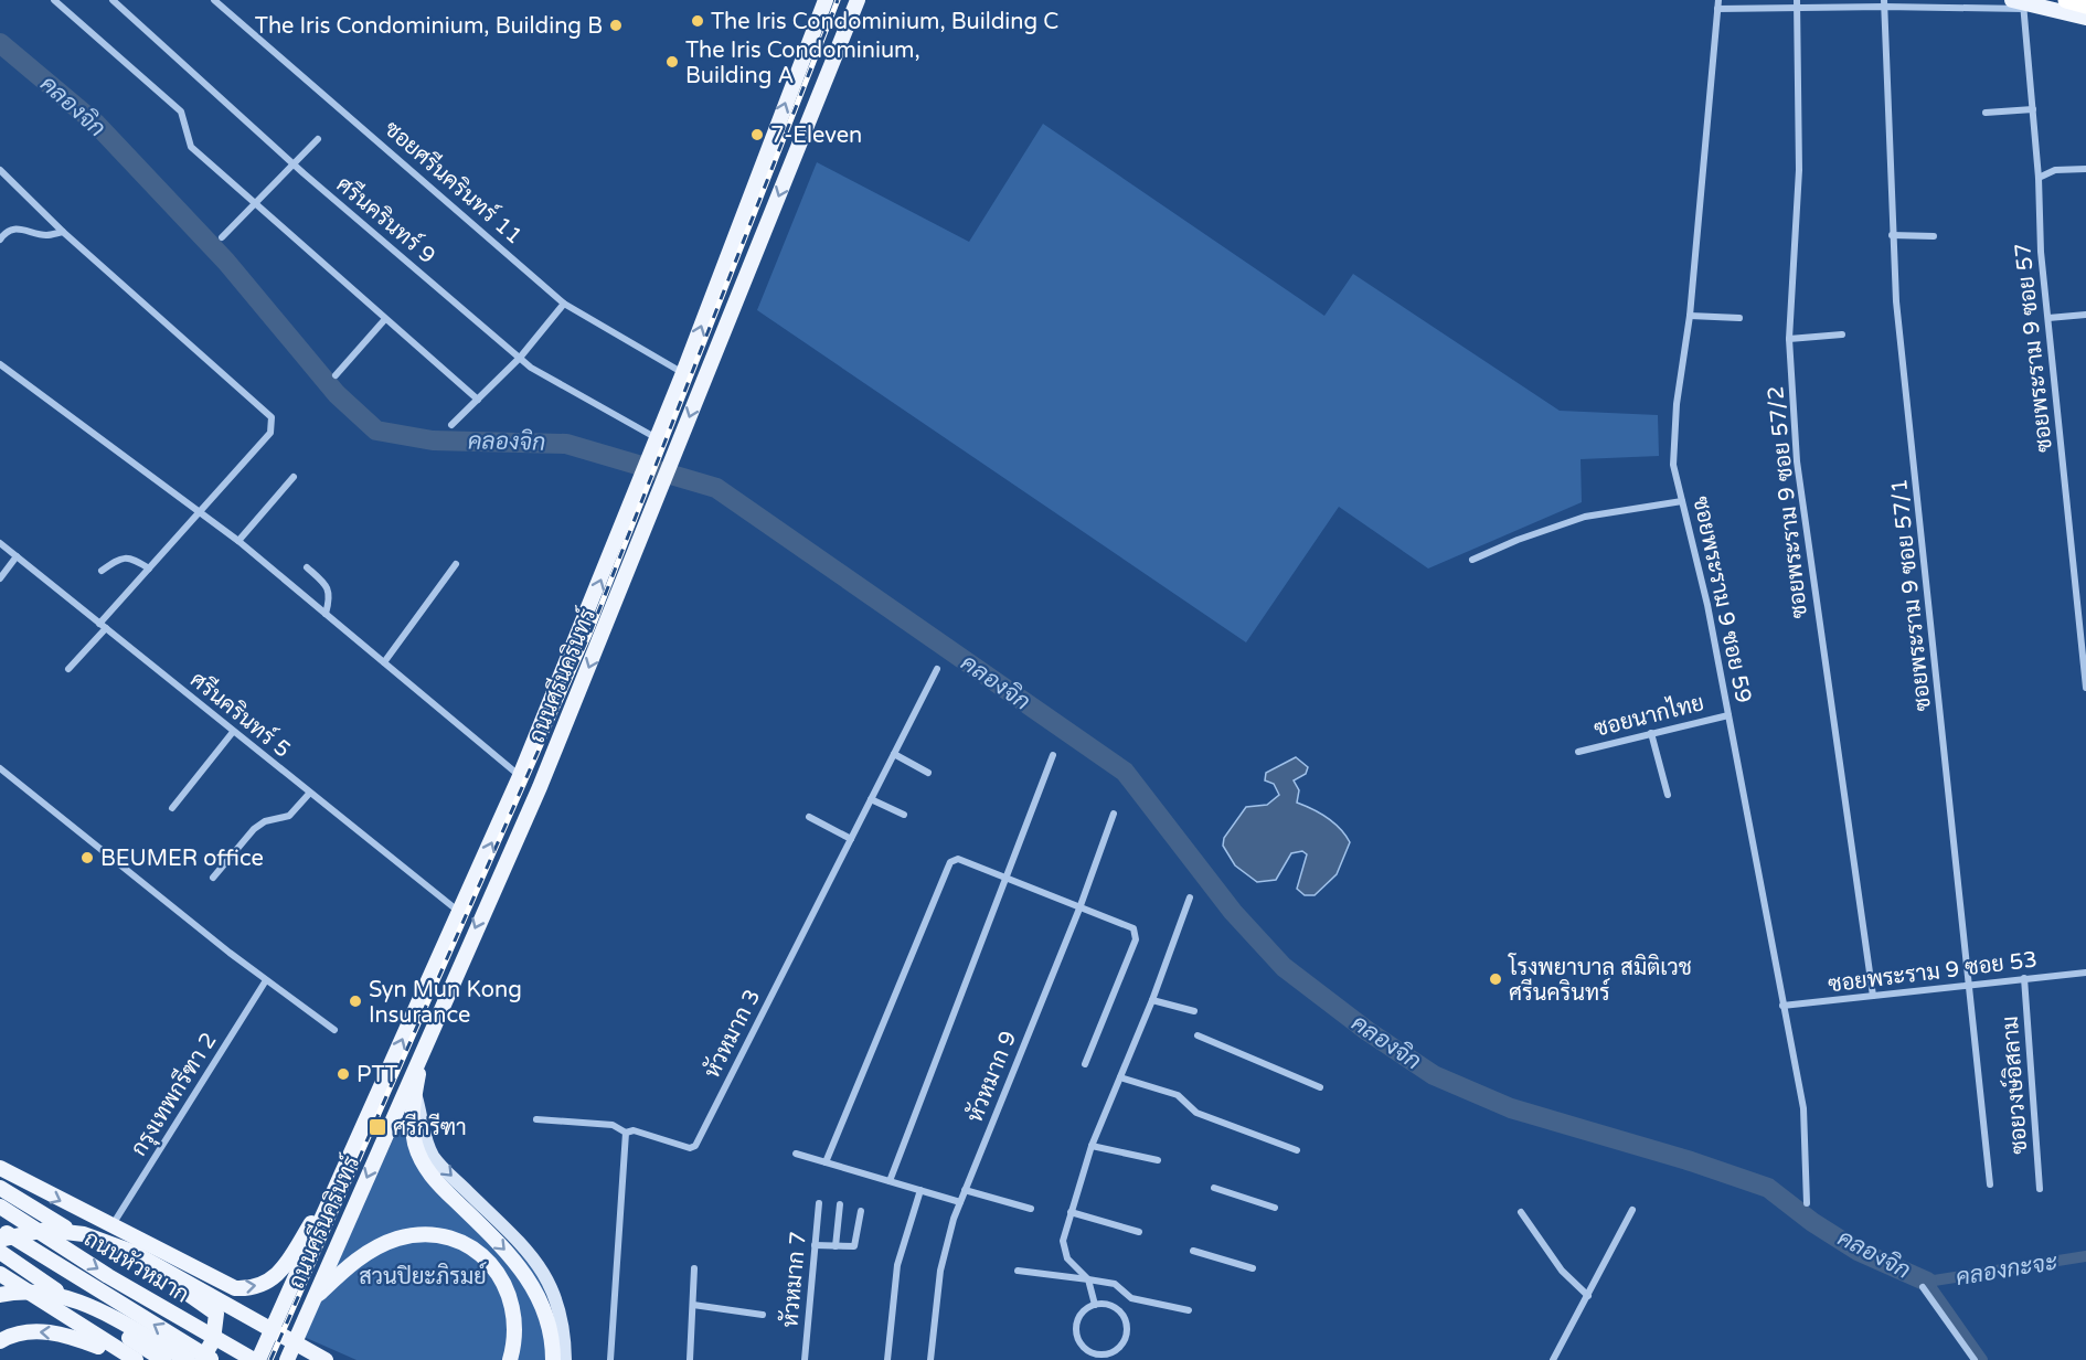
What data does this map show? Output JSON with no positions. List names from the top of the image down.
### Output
{
  "streets": {
    "main road": ["ถนนศรีนครินทร์", "ถนนหัวหมาก"],
    "street": [
      "ซอยศรีนครินทร์ 11",
      "ศรีนครินทร์ 9",
      "ซอยพระราม 9 ซอย 57",
      "ซอยพระราม 9 ซอย 57/2",
      "ซอยพระราม 9 ซอย 57/1",
      "ซอยพระราม 9 ซอย 59",
      "ศรีนครินทร์ 5",
      "ซอยนากไทย",
      "ซอยพระราม 9 ซอย 53",
      "หัวหมาก 3",
      "หัวหมาก 9",
      "ซอยวงษ์อิสลาม",
      "กรุงเทพกรีฑา 2",
      "หัวหมาก 7"
    ]
  },
  "crossings": [
    ["ซอยศรีนครินทร์ 11", "ถนนศรีนครินทร์"],
    ["ศรีนครินทร์ 9", "ถนนศรีนครินทร์"],
    ["ซอยพระราม 9 ซอย 57/2", "ซอยพระราม 9 ซอย 53"],
    ["ซอยพระราม 9 ซอย 57/1", "ซอยพระราม 9 ซอย 53"],
    ["ซอยพระราม 9 ซอย 59", "ซอยนากไทย"],
    ["ซอยพระราม 9 ซอย 59", "ซอยพระราม 9 ซอย 53"],
    ["ถนนศรีนครินทร์", "ศรีนครินทร์ 5"],
    ["ซอยพระราม 9 ซอย 53", "ซอยวงษ์อิสลาม"]
  ],
  "water": ["คลองจิก", "คลองกะจะ"],
  "parks": ["สวนปิยะภิรมย์"],
  "places": {
    "other": [
      "The Iris Condominium, Building C",
      "The Iris Condominium, Building B",
      "The Iris Condominium, Building A",
      "7-Eleven",
      "BEUMER office",
      "โรงพยาบาล สมิติเวช ศรีนครินทร์",
      "Syn Mun Kong Insurance",
      "PTT"
    ],
    "transit": ["ศรีกรีฑา"]
  }
}
